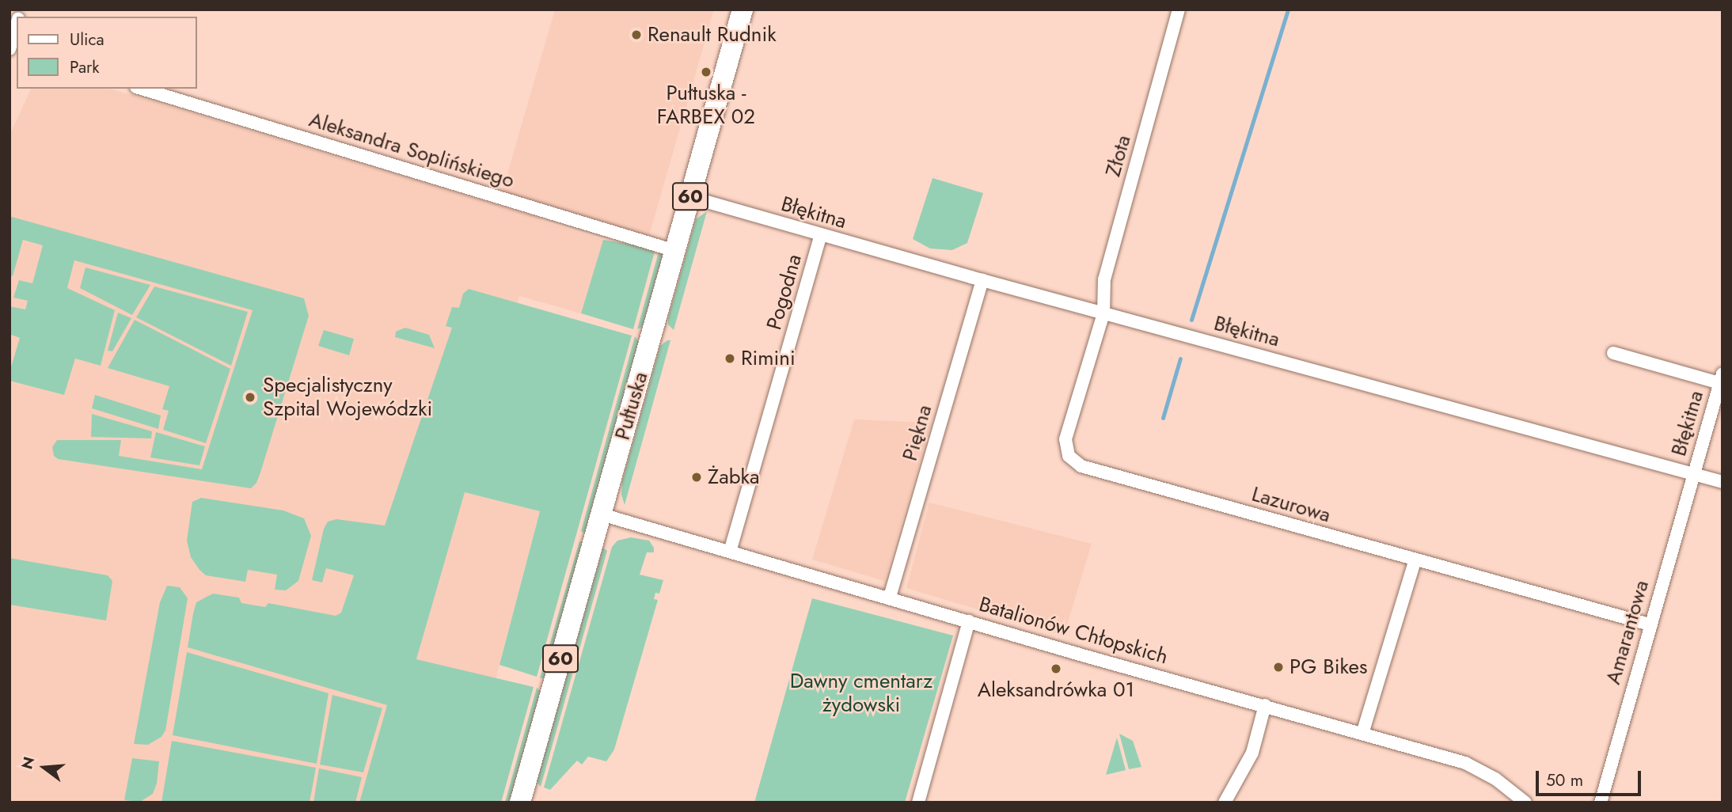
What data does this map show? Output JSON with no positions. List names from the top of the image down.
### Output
{
  "streets": {
    "main road": ["60", "Pułtuska"],
    "street": [
      "Aleksandra Soplińskiego",
      "Złota",
      "Błękitna",
      "Pogodna",
      "Piękna",
      "Lazurowa",
      "Batalionów Chłopskich",
      "Amarantowa"
    ]
  },
  "crossings": [
    ["Aleksandra Soplińskiego", "Pułtuska"],
    ["Złota", "Błękitna"],
    ["Złota", "Lazurowa"],
    ["Błękitna", "Pogodna"],
    ["Błękitna", "Pułtuska"],
    ["Błękitna", "Piękna"],
    ["Błękitna", "Lazurowa"],
    ["Błękitna", "Amarantowa"],
    ["Pogodna", "Batalionów Chłopskich"],
    ["Pułtuska", "Batalionów Chłopskich"],
    ["Piękna", "Batalionów Chłopskich"],
    ["Lazurowa", "Amarantowa"]
  ],
  "parks": ["Dawny cmentarz żydowski"],
  "places": [
    "Renault Rudnik",
    "Pułtuska - FARBEX 02",
    "Rimini",
    "Specjalistyczny Szpital Wojewódzki",
    "Żabka",
    "PG Bikes",
    "Aleksandrówka 01"
  ],
  "legend": ["Ulica", "Park"],
  "scale_bar": "50 m",
  "north": "left"
}
